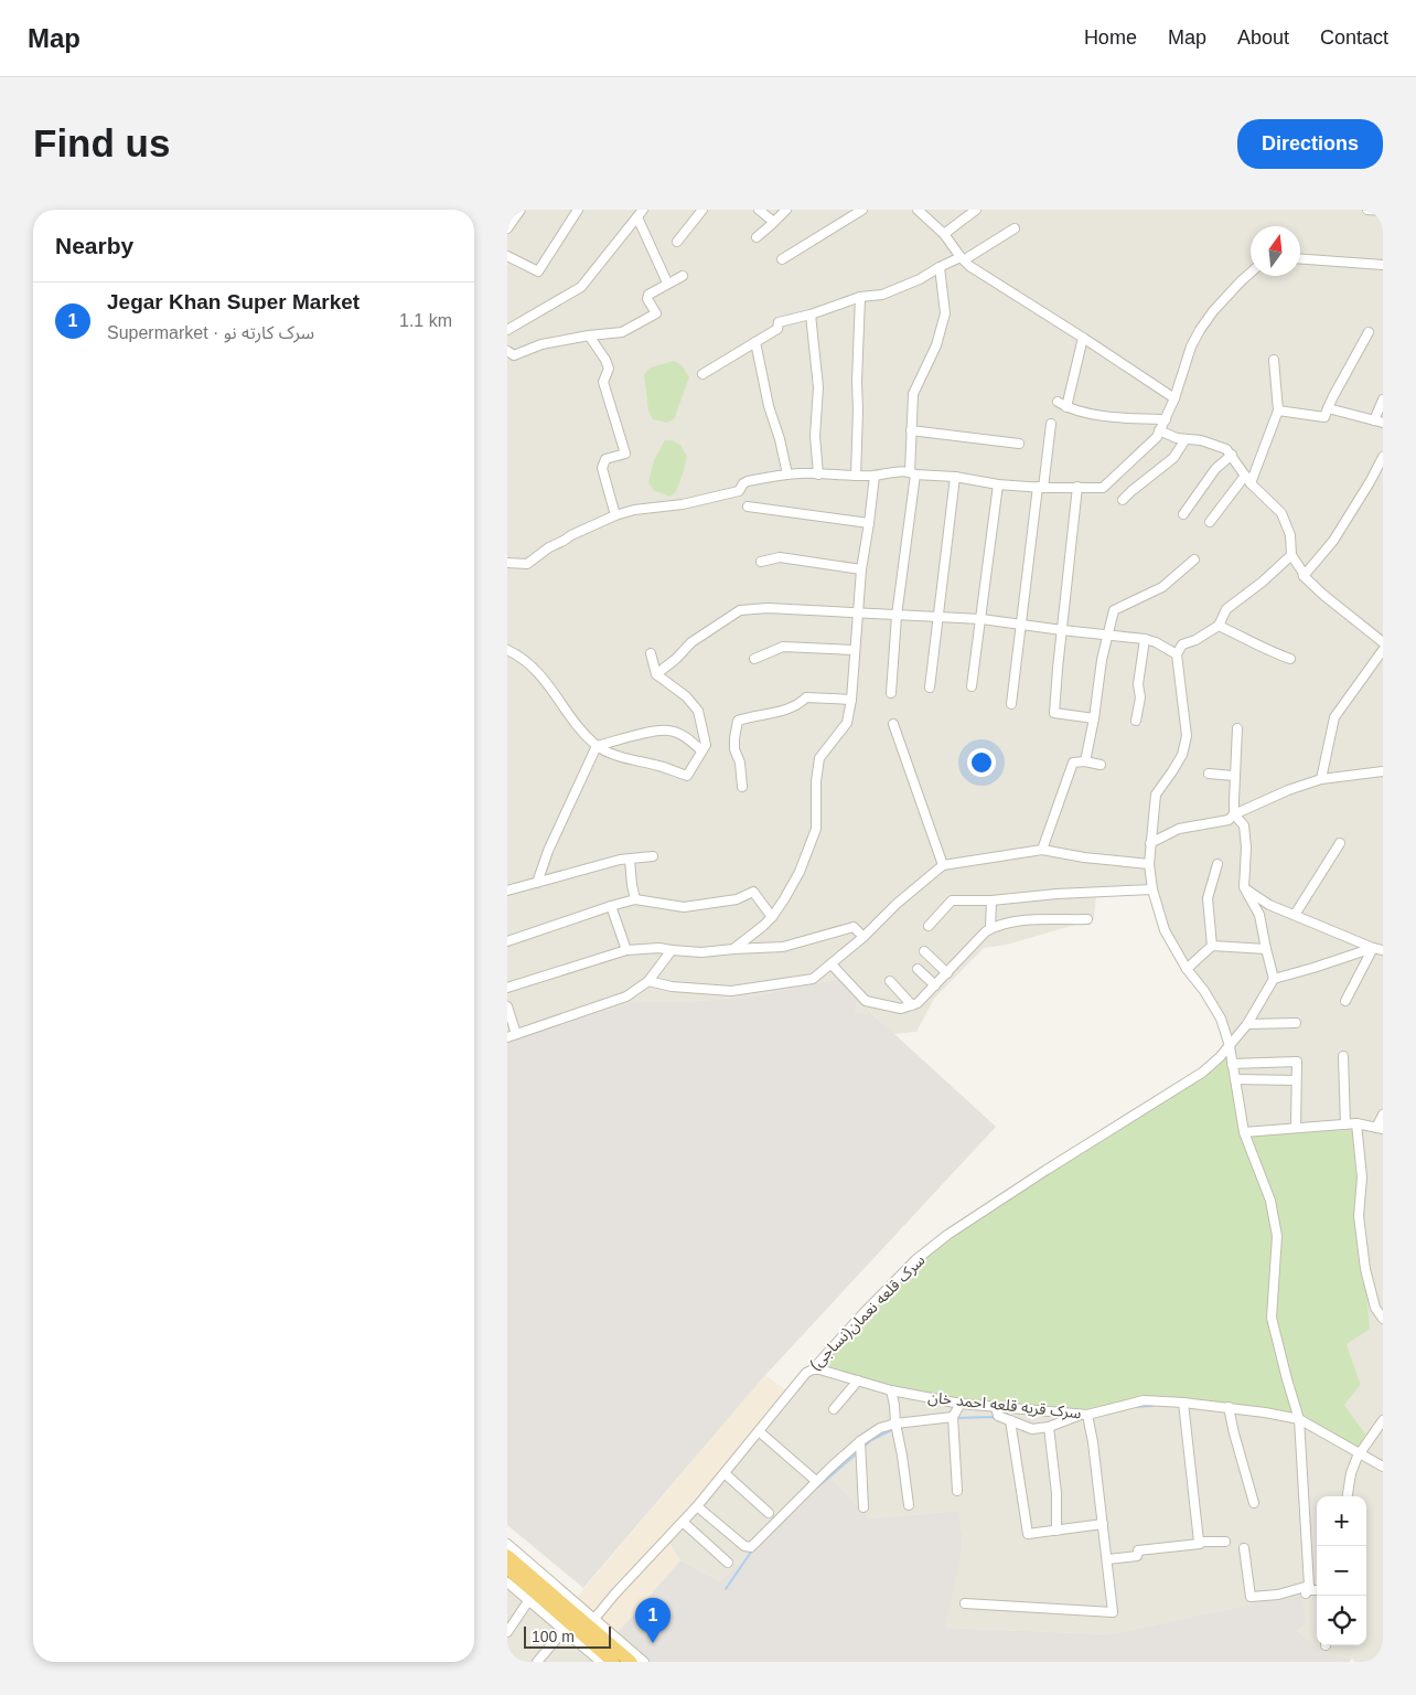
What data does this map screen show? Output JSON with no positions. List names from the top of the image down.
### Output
{
  "streets": {
    "street": ["سرک قلعه نعمان(نساجی)", "سرک قریه قلعه احمد خان"]
  },
  "crossings": [
    ["سرک قلعه نعمان(نساجی)", "سرک قریه قلعه احمد خان"]
  ],
  "scale_bar": "100 m",
  "north": "top",
  "page": {
    "header": "Map",
    "nav": [
      "Home",
      "Map",
      "About",
      "Contact"
    ],
    "buttons": "Directions",
    "title": "Find us",
    "heading": "Nearby",
    "list": [
      {
        "mark": "1",
        "name": "Jegar Khan Super Market",
        "note": "Supermarket · سرک کارته نو",
        "value": "1.1 km"
      }
    ],
    "map_buttons": ["+", "−"],
    "pins": "1",
    "scale": "100 m"
  }
}
